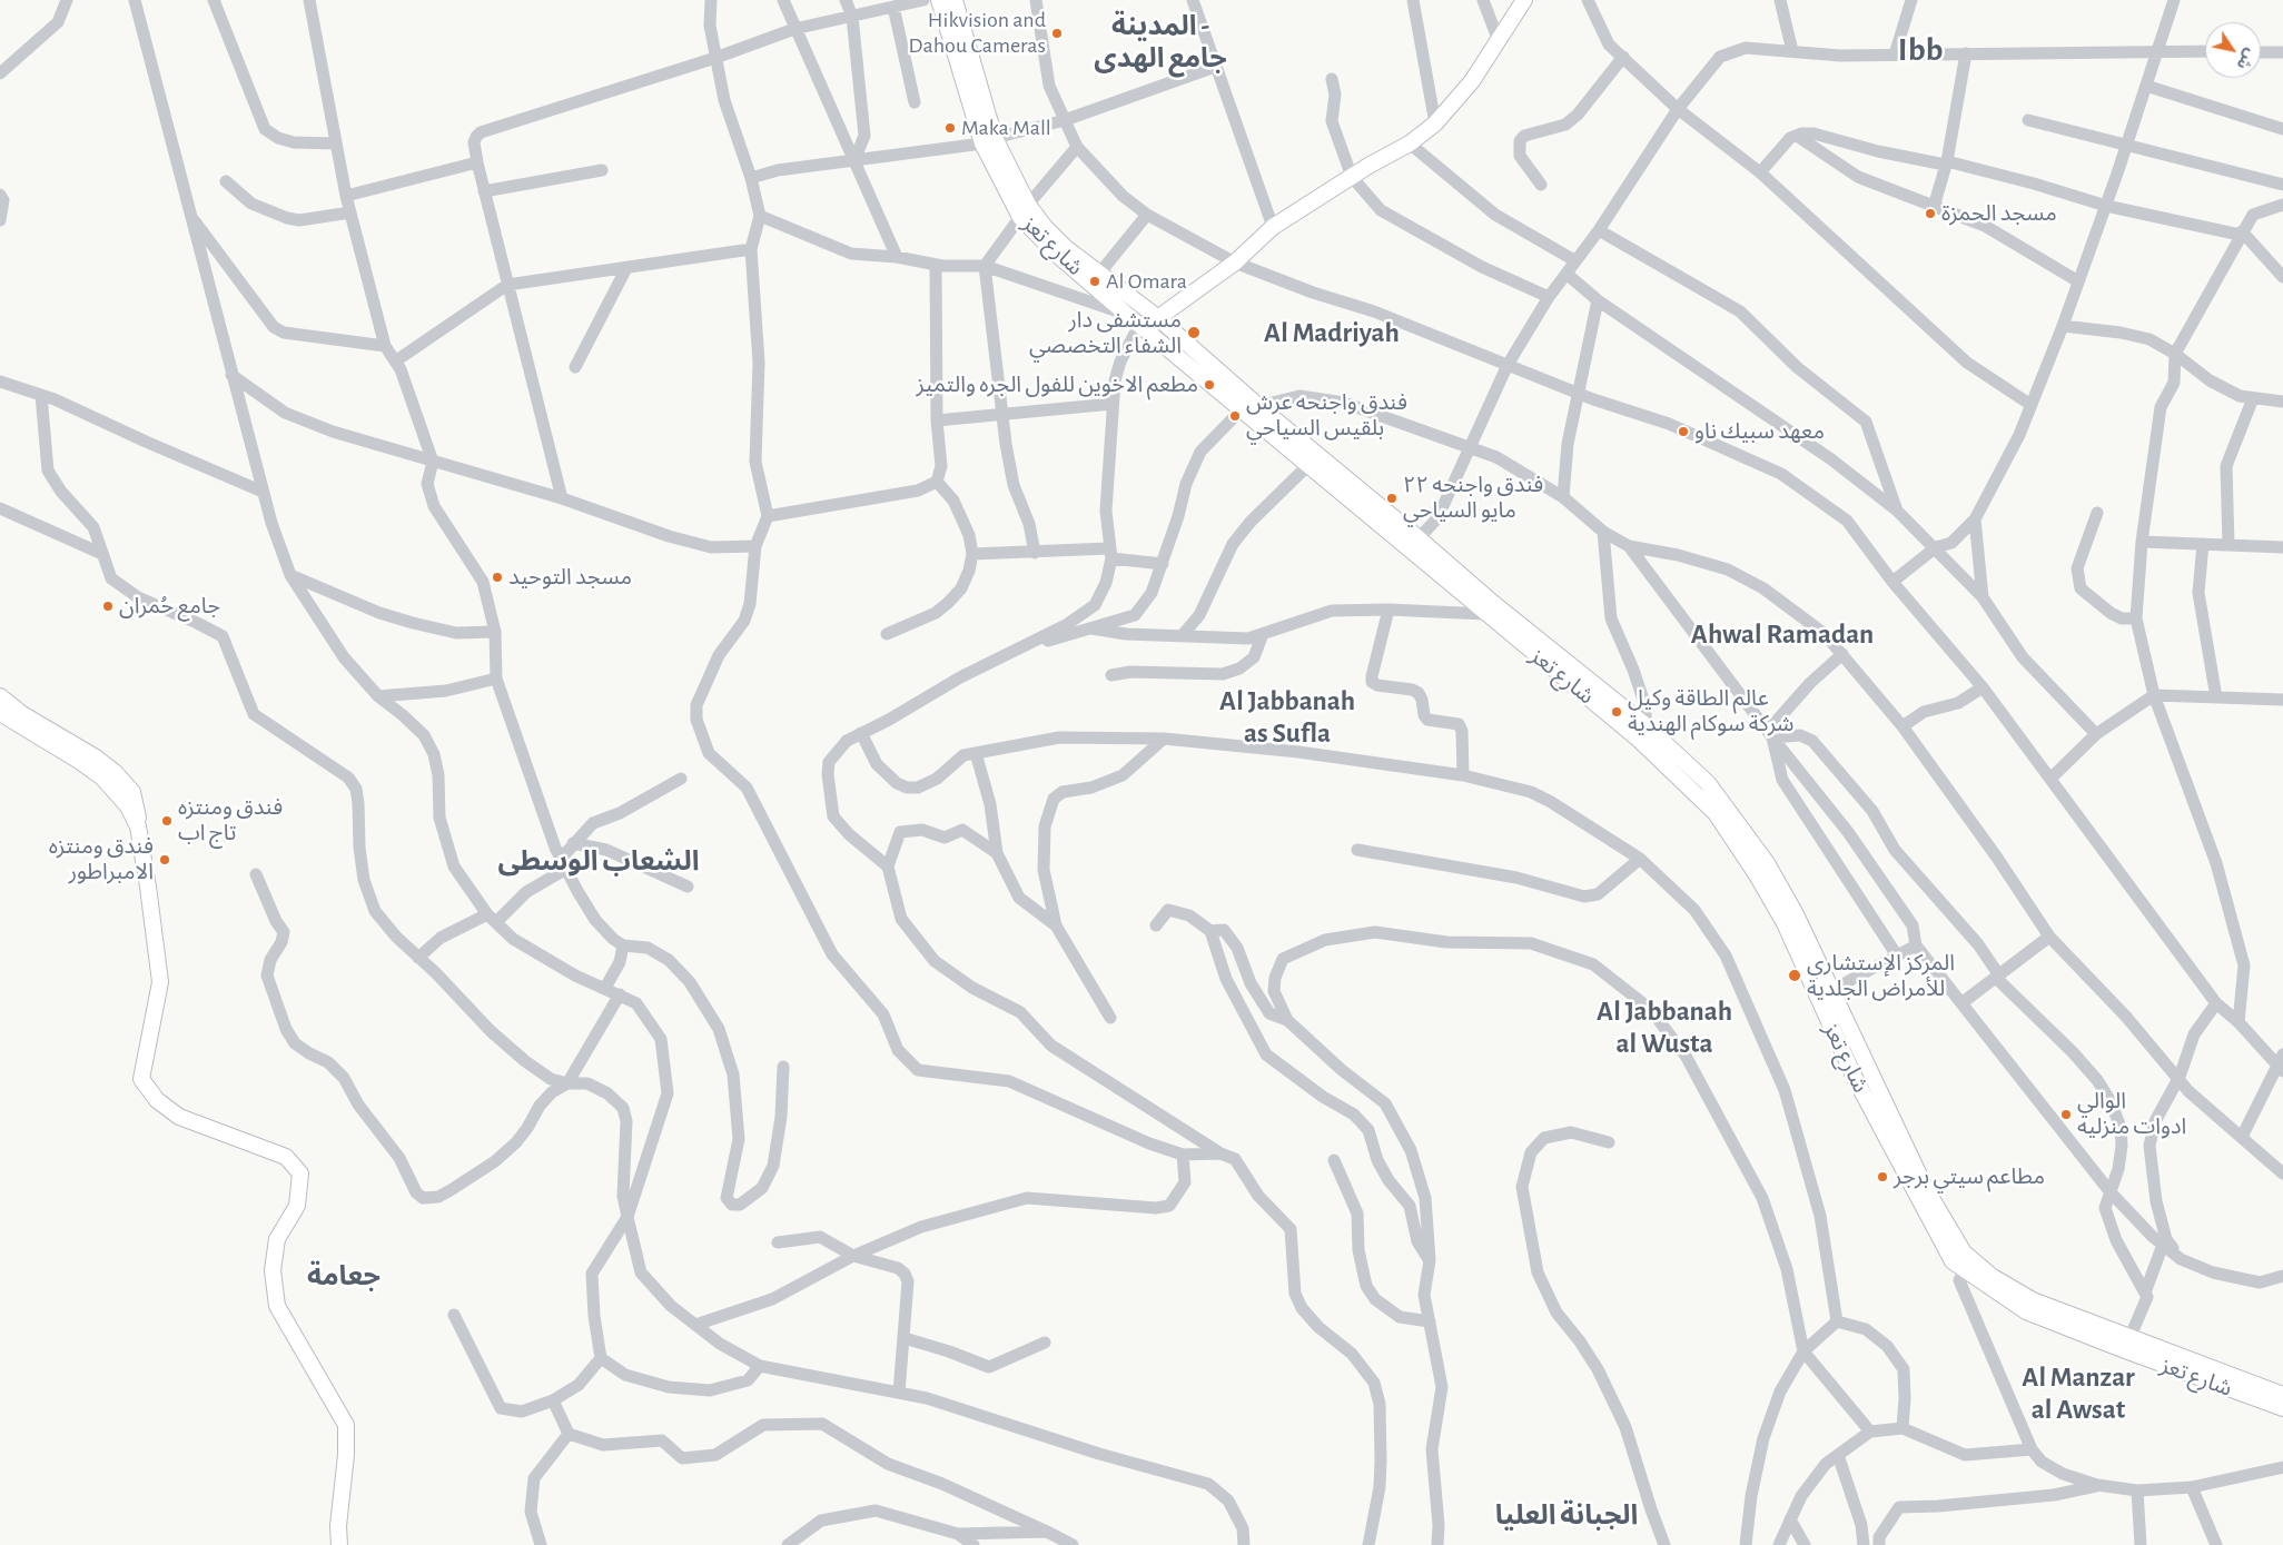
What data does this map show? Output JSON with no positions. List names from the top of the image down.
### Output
{
  "streets": {
    "main road": ["شارع تعز"]
  },
  "districts": [
    "المدينة - جامع الهدى",
    "Ibb",
    "Al Madriyah",
    "Ahwal Ramadan",
    "Al Jabbanah as Sufla",
    "الشعاب الوسطى",
    "Al Jabbanah al Wusta",
    "جعامة",
    "Al Manzar al Awsat",
    "الجبانة العليا"
  ],
  "places": [
    "Hikvision and Dahou Cameras",
    "Maka Mall",
    "مسجد الحمزة",
    "Al Omara",
    "مستشفى دار الشفاء التخصصي",
    "مطعم الاخوين للفول الجره والتميز",
    "فندق واجنحه عرش بلقيس السياحي",
    "معهد سبيك ناو",
    "فندق واجنحه ٢٢ مايو السياحي",
    "مسجد التوحيد",
    "جامع حُمران",
    "عالم الطاقة وكيل شركة سوكام الهندية",
    "فندق ومنتزه تاج اب",
    "فندق ومنتزه الامبراطور",
    "المركز الإستشاري للأمراض الجلدية",
    "الوالي ادوات منزليه",
    "مطاعم سيتي برجر"
  ],
  "north": "bottom right"
}
